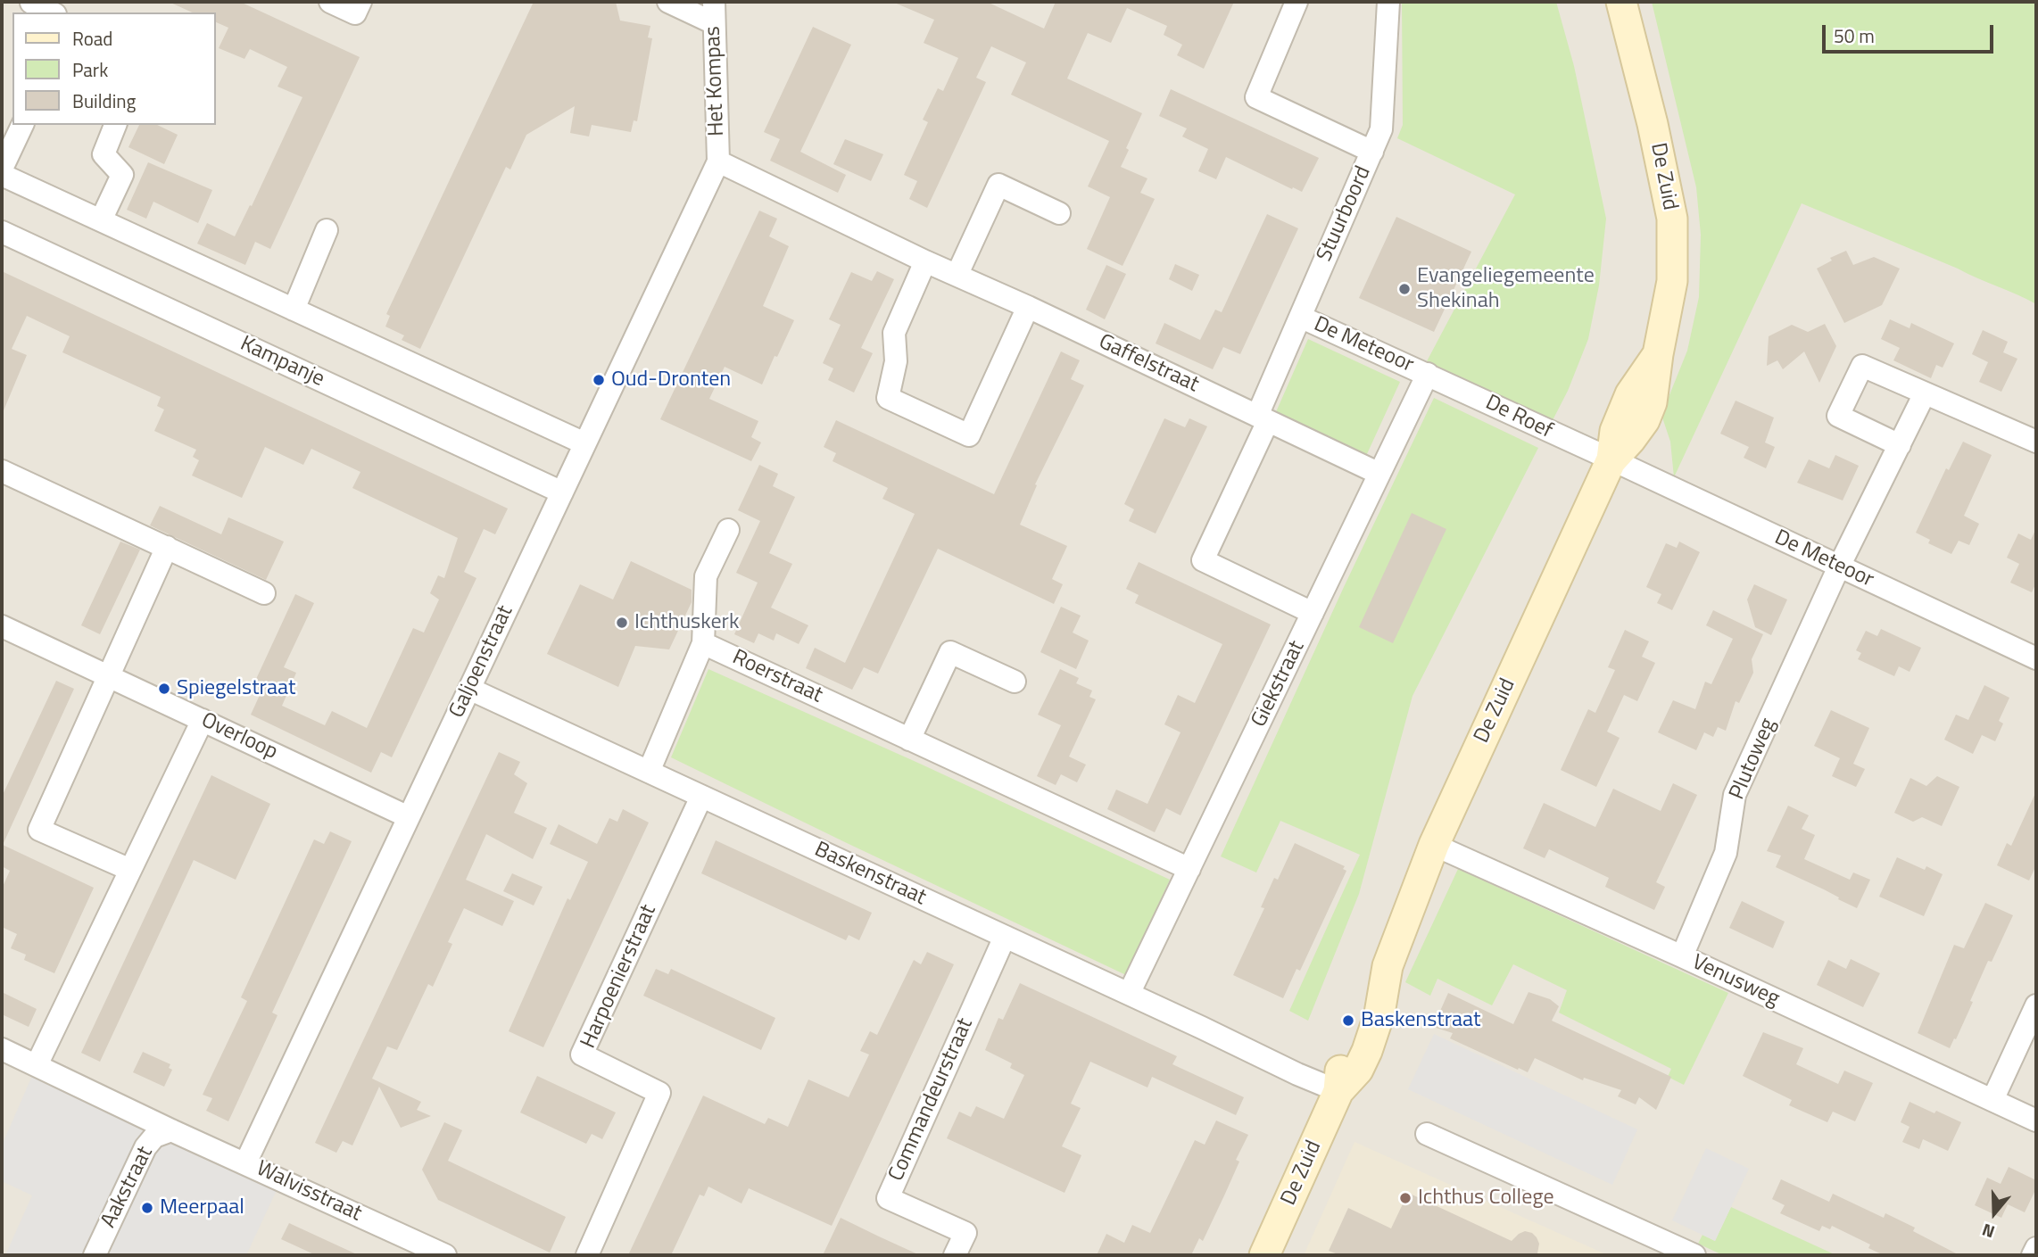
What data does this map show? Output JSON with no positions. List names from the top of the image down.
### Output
{
  "streets": {
    "street": [
      "Het Kompas",
      "De Zuid",
      "Stuurboord",
      "De Meteoor",
      "Kampanje",
      "Gaffelstraat",
      "De Roef",
      "Galjoenstraat",
      "Roerstraat",
      "Giekstraat",
      "Overloop",
      "Plutoweg",
      "Baskenstraat",
      "Harpoenierstraat",
      "Venusweg",
      "Commandeurstraat",
      "Aakstraat",
      "Walvisstraat"
    ]
  },
  "crossings": [
    ["Het Kompas", "Gaffelstraat"],
    ["Het Kompas", "Galjoenstraat"],
    ["De Zuid", "De Meteoor"],
    ["De Zuid", "De Roef"],
    ["De Zuid", "Baskenstraat"],
    ["De Zuid", "Venusweg"],
    ["Stuurboord", "De Meteoor"],
    ["Stuurboord", "Gaffelstraat"],
    ["De Meteoor", "De Roef"],
    ["De Meteoor", "Giekstraat"],
    ["De Meteoor", "Plutoweg"],
    ["Kampanje", "Galjoenstraat"],
    ["Gaffelstraat", "Galjoenstraat"],
    ["Gaffelstraat", "Giekstraat"],
    ["De Roef", "Giekstraat"],
    ["Galjoenstraat", "Overloop"],
    ["Galjoenstraat", "Baskenstraat"],
    ["Galjoenstraat", "Walvisstraat"],
    ["Roerstraat", "Giekstraat"],
    ["Giekstraat", "Baskenstraat"],
    ["Plutoweg", "Venusweg"],
    ["Baskenstraat", "Harpoenierstraat"],
    ["Baskenstraat", "Commandeurstraat"],
    ["Aakstraat", "Walvisstraat"]
  ],
  "places": [
    "Evangeliegemeente Shekinah",
    "Oud-Dronten",
    "Ichthuskerk",
    "Spiegelstraat",
    "Baskenstraat",
    "Ichthus College",
    "Meerpaal"
  ],
  "legend": ["Road", "Park", "Building"],
  "scale_bar": "50 m",
  "north": "bottom"
}
